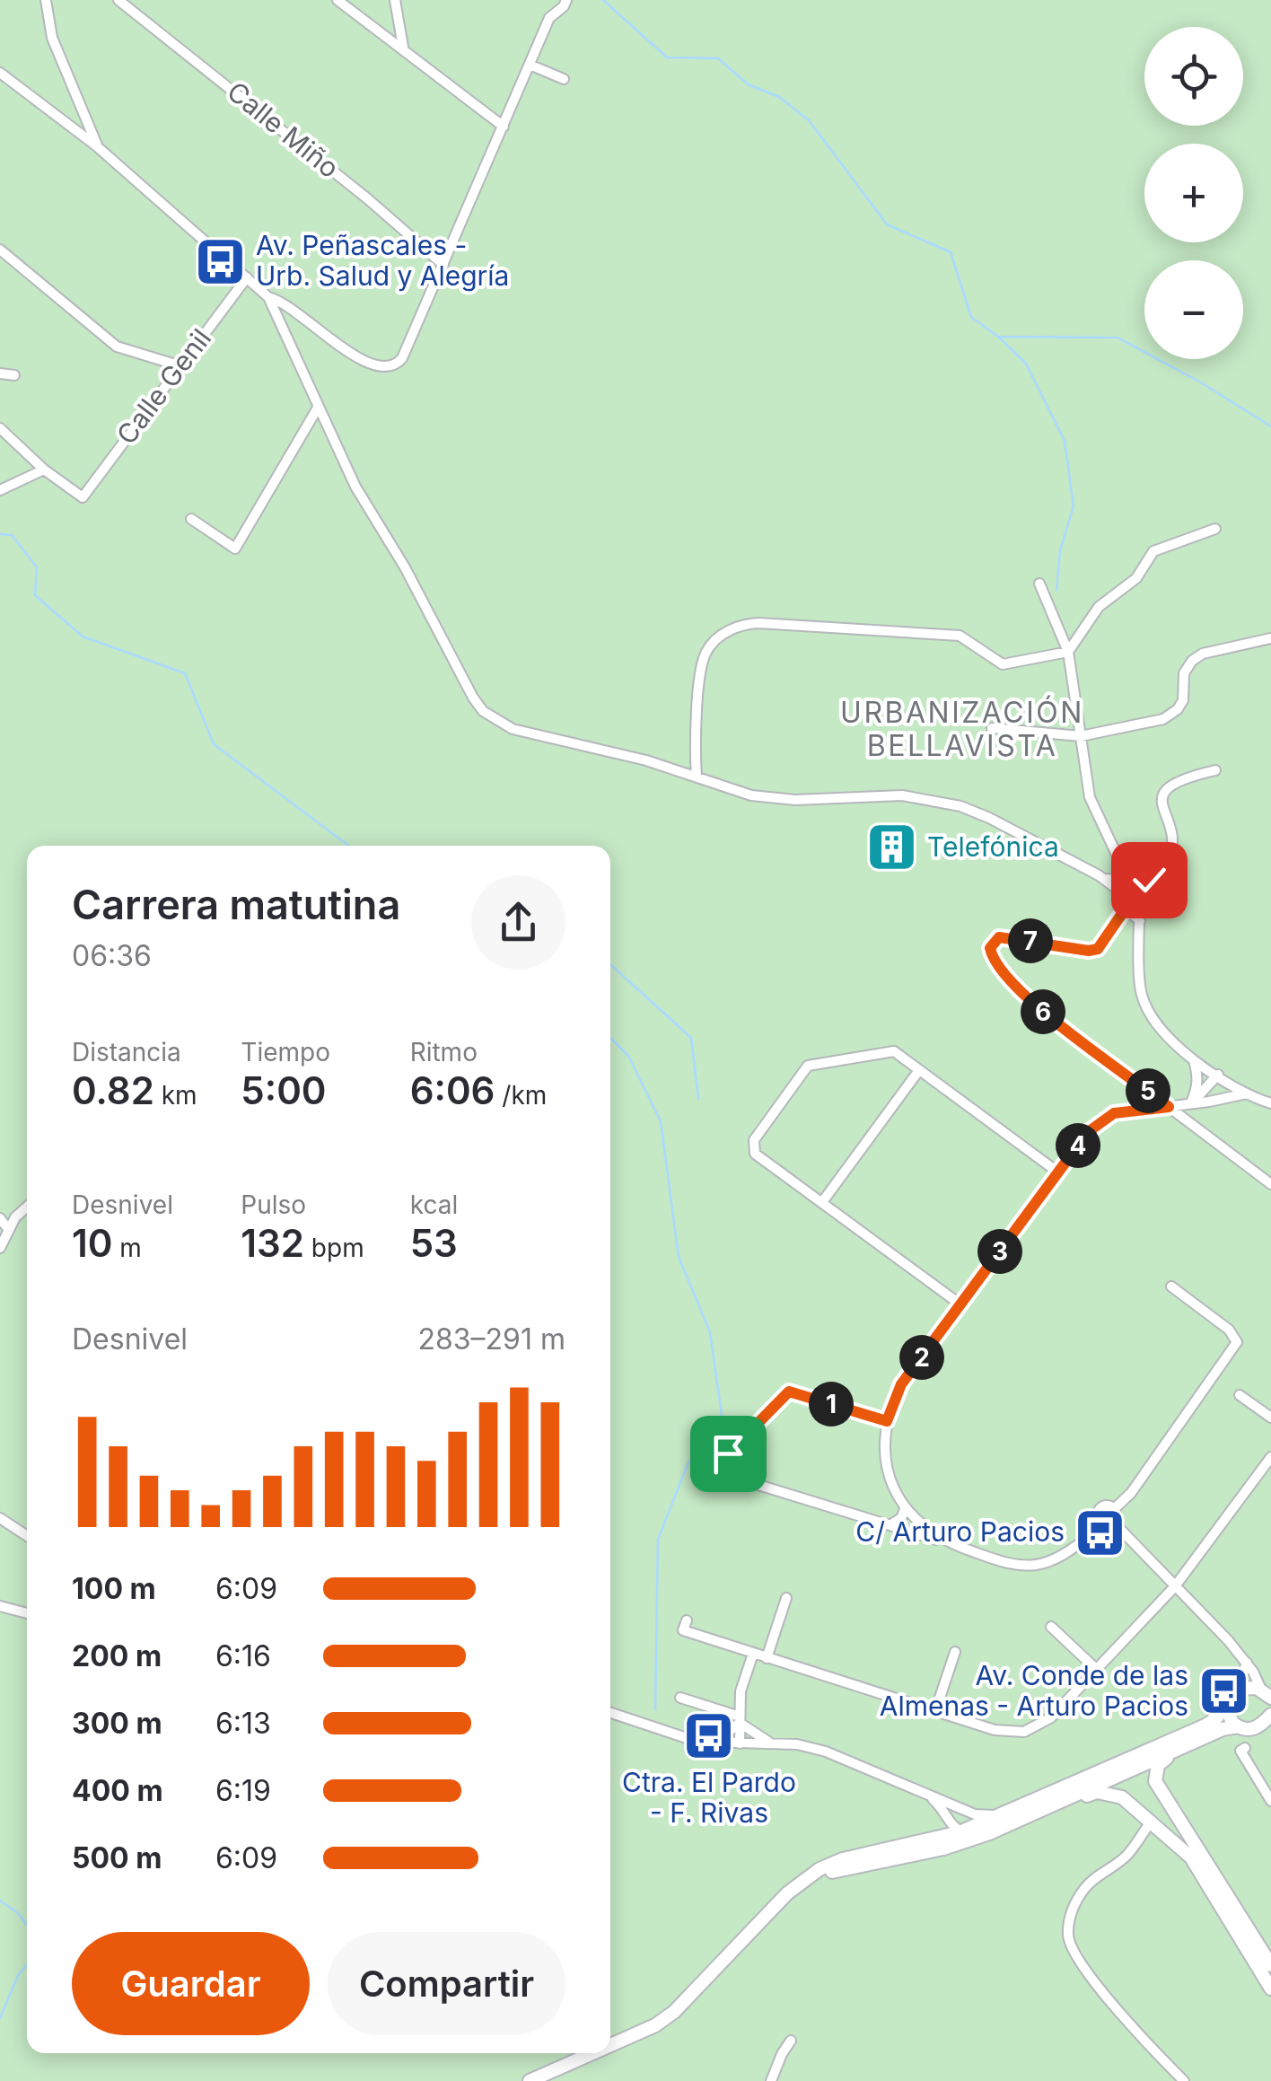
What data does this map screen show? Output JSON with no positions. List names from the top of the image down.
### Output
{
  "streets": {
    "street": ["Calle Miño", "Calle Genil"]
  },
  "districts": ["URBANIZACIÓN BELLAVISTA"],
  "places": {
    "bus stop": [
      "Av. Peñascales - Urb. Salud y Alegría",
      "C/ Arturo Pacios",
      "Av. Conde de las Almenas - Arturo Pacios",
      "Ctra. El Pardo - F. Rivas"
    ],
    "building": ["Telefónica"]
  },
  "page": {
    "map_buttons": ["+", "−"],
    "heading": ["Carrera matutina", "06:36"],
    "pins": [
      "7",
      "6",
      "5",
      "4",
      "3",
      "2",
      "1"
    ],
    "stats": [
      ["Distancia", "0.82 km"],
      ["Tiempo", "5:00"],
      ["Ritmo", "6:06 /km"],
      ["Desnivel", "10 m"],
      ["Pulso", "132 bpm"],
      ["kcal", "53"]
    ],
    "chart": ["Desnivel", "283–291 m"],
    "list": [
      {
        "name": "100 m",
        "note": "6:09"
      },
      {
        "name": "200 m",
        "note": "6:16"
      },
      {
        "name": "300 m",
        "note": "6:13"
      },
      {
        "name": "400 m",
        "note": "6:19"
      },
      {
        "name": "500 m",
        "note": "6:09"
      }
    ],
    "buttons": ["Guardar", "Compartir"]
  }
}
